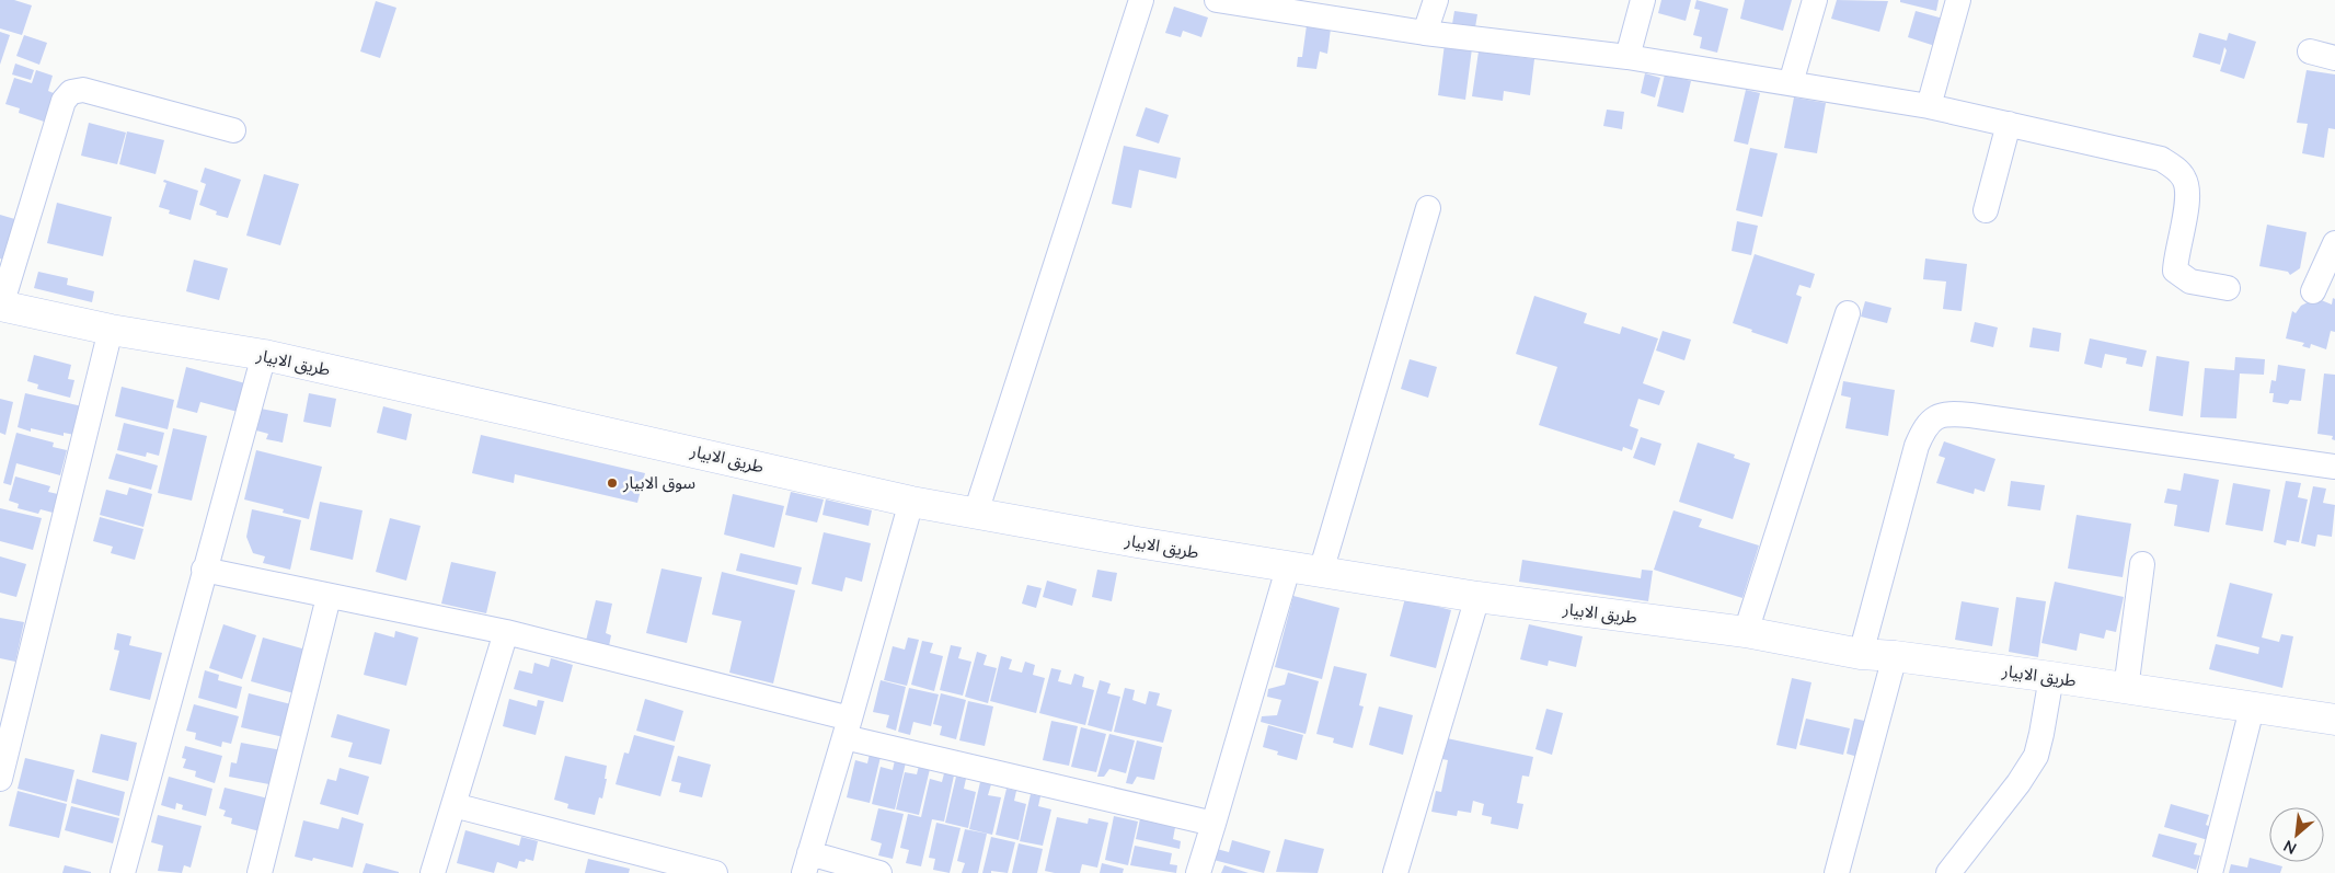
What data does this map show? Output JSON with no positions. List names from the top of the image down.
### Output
{
  "streets": {
    "main road": ["طريق الابيار"]
  },
  "places": ["سوق الابيار"],
  "north": "bottom left"
}
